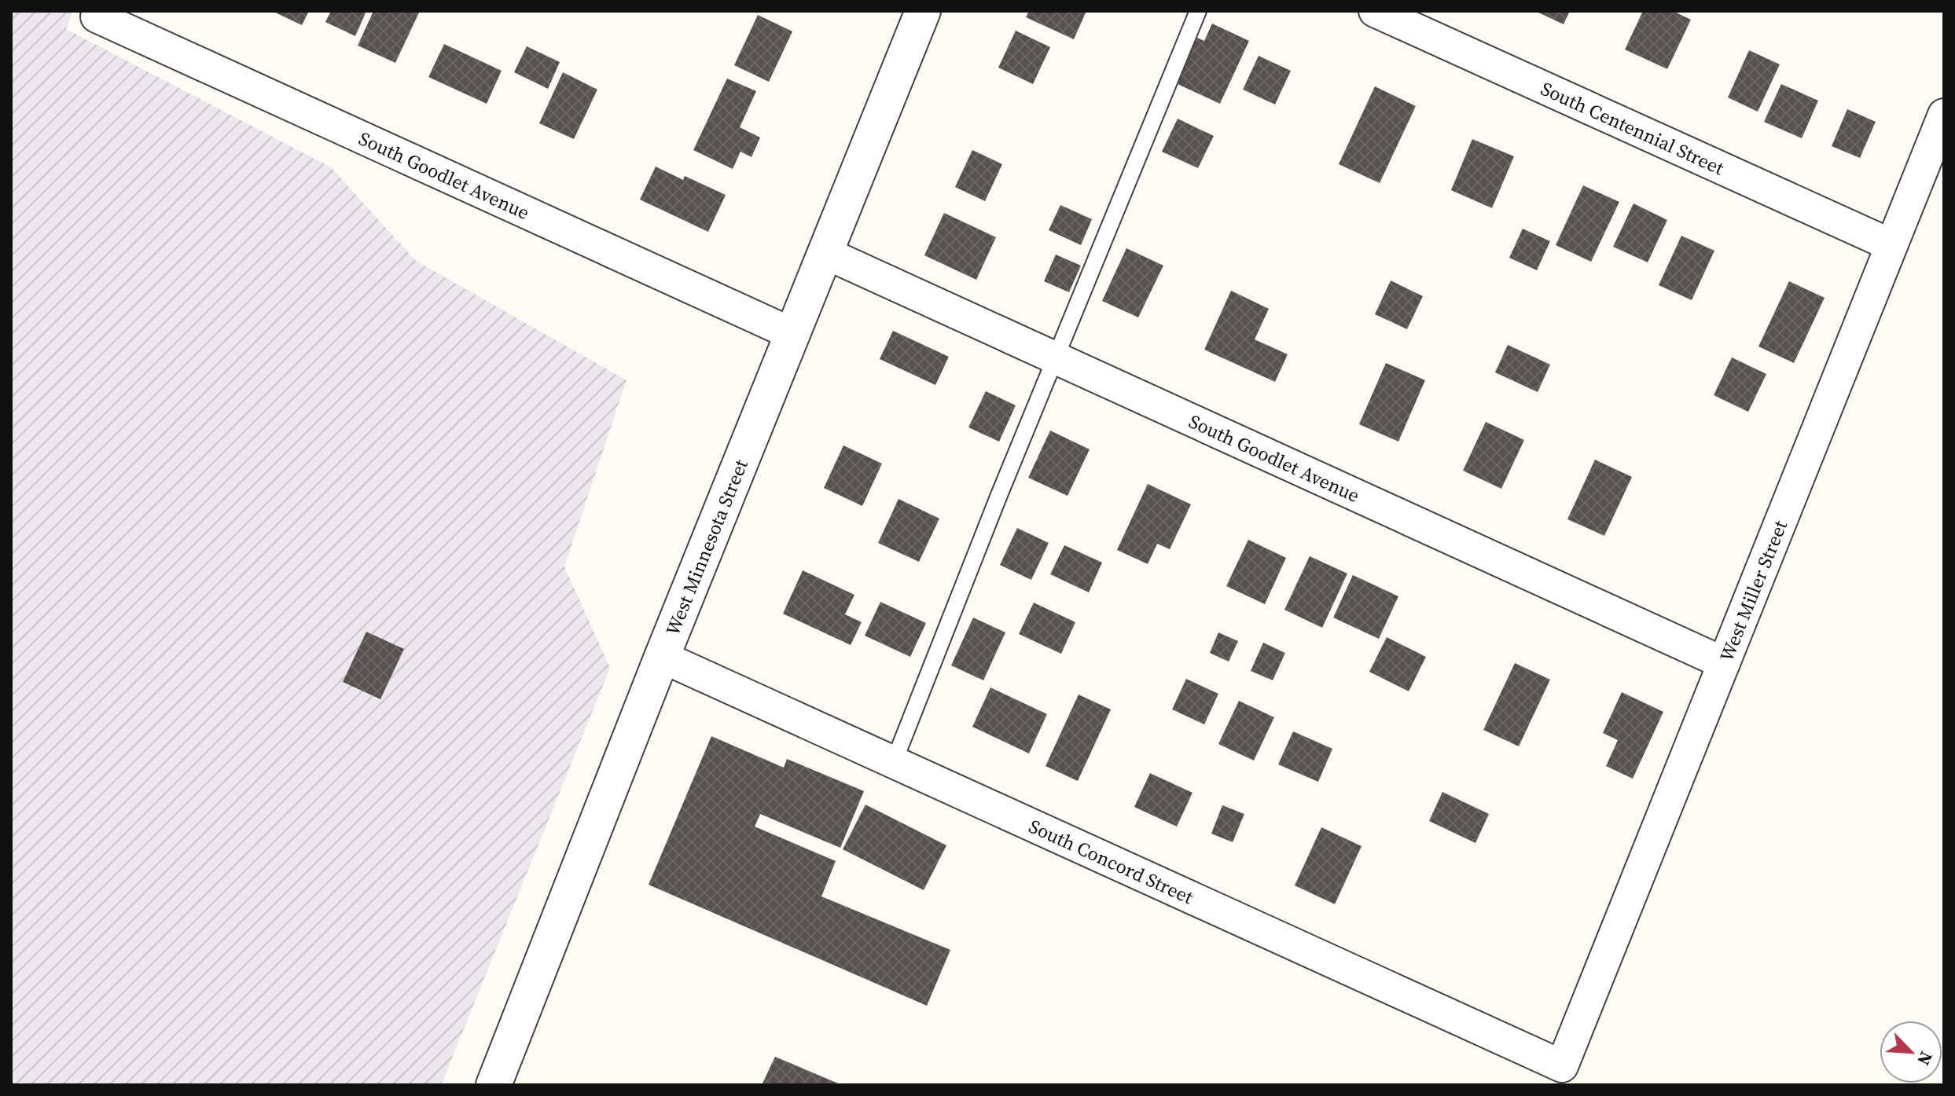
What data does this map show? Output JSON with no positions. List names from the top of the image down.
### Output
{
  "streets": {
    "street": [
      "South Centennial Street",
      "South Goodlet Avenue",
      "West Minnesota Street",
      "West Miller Street",
      "South Concord Street"
    ]
  },
  "crossings": [
    ["South Centennial Street", "West Miller Street"],
    ["South Goodlet Avenue", "West Minnesota Street"],
    ["South Goodlet Avenue", "West Miller Street"],
    ["West Minnesota Street", "South Concord Street"],
    ["West Miller Street", "South Concord Street"]
  ],
  "north": "bottom right"
}
